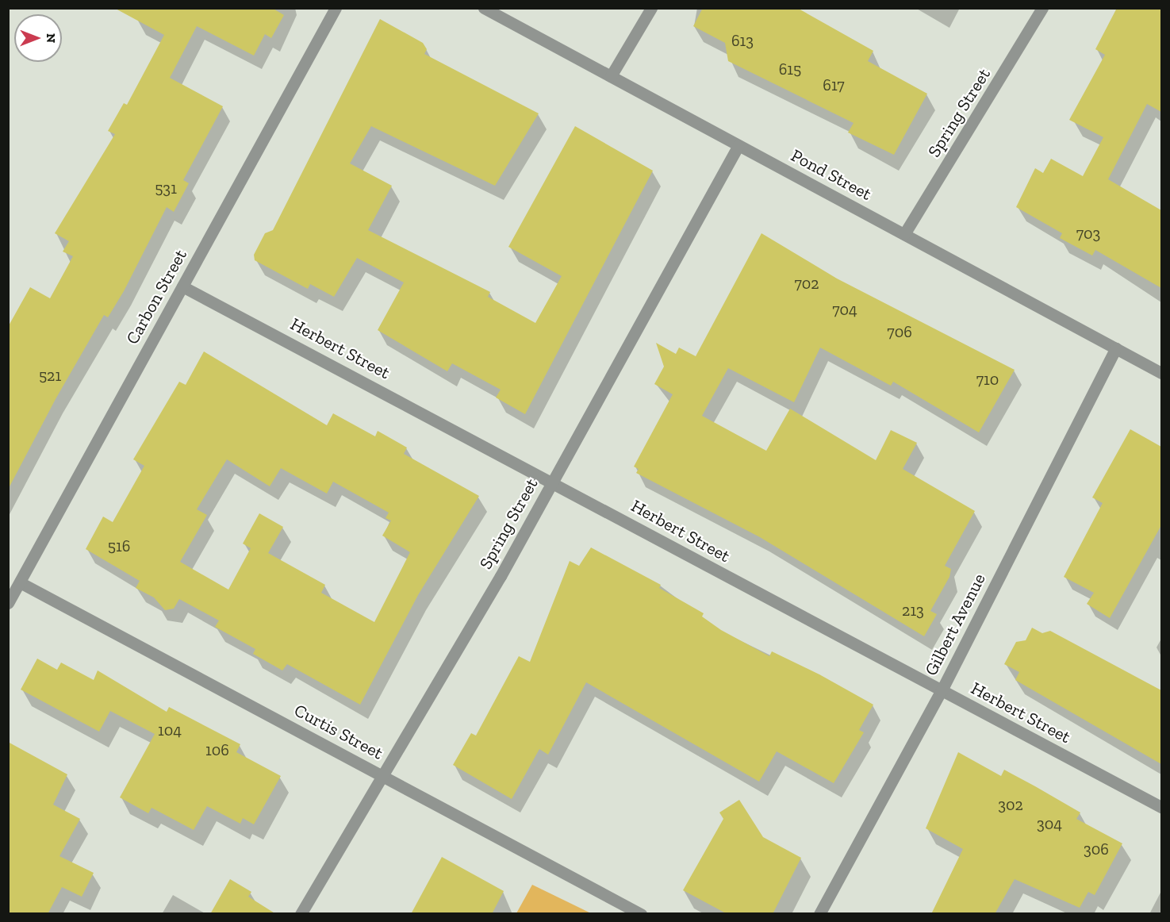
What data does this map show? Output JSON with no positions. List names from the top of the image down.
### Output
{
  "streets": {
    "street": [
      "Spring Street",
      "Pond Street",
      "Carbon Street",
      "Herbert Street",
      "Gilbert Avenue",
      "Curtis Street"
    ]
  },
  "crossings": [
    ["Spring Street", "Pond Street"],
    ["Spring Street", "Herbert Street"],
    ["Spring Street", "Curtis Street"],
    ["Pond Street", "Gilbert Avenue"],
    ["Carbon Street", "Herbert Street"],
    ["Carbon Street", "Curtis Street"],
    ["Herbert Street", "Gilbert Avenue"]
  ],
  "house_numbers": [
    "613",
    "615",
    "617",
    "531",
    "703",
    "702",
    "704",
    "706",
    "521",
    "710",
    "516",
    "213",
    "104",
    "106",
    "302",
    "304",
    "306"
  ],
  "north": "right"
}
